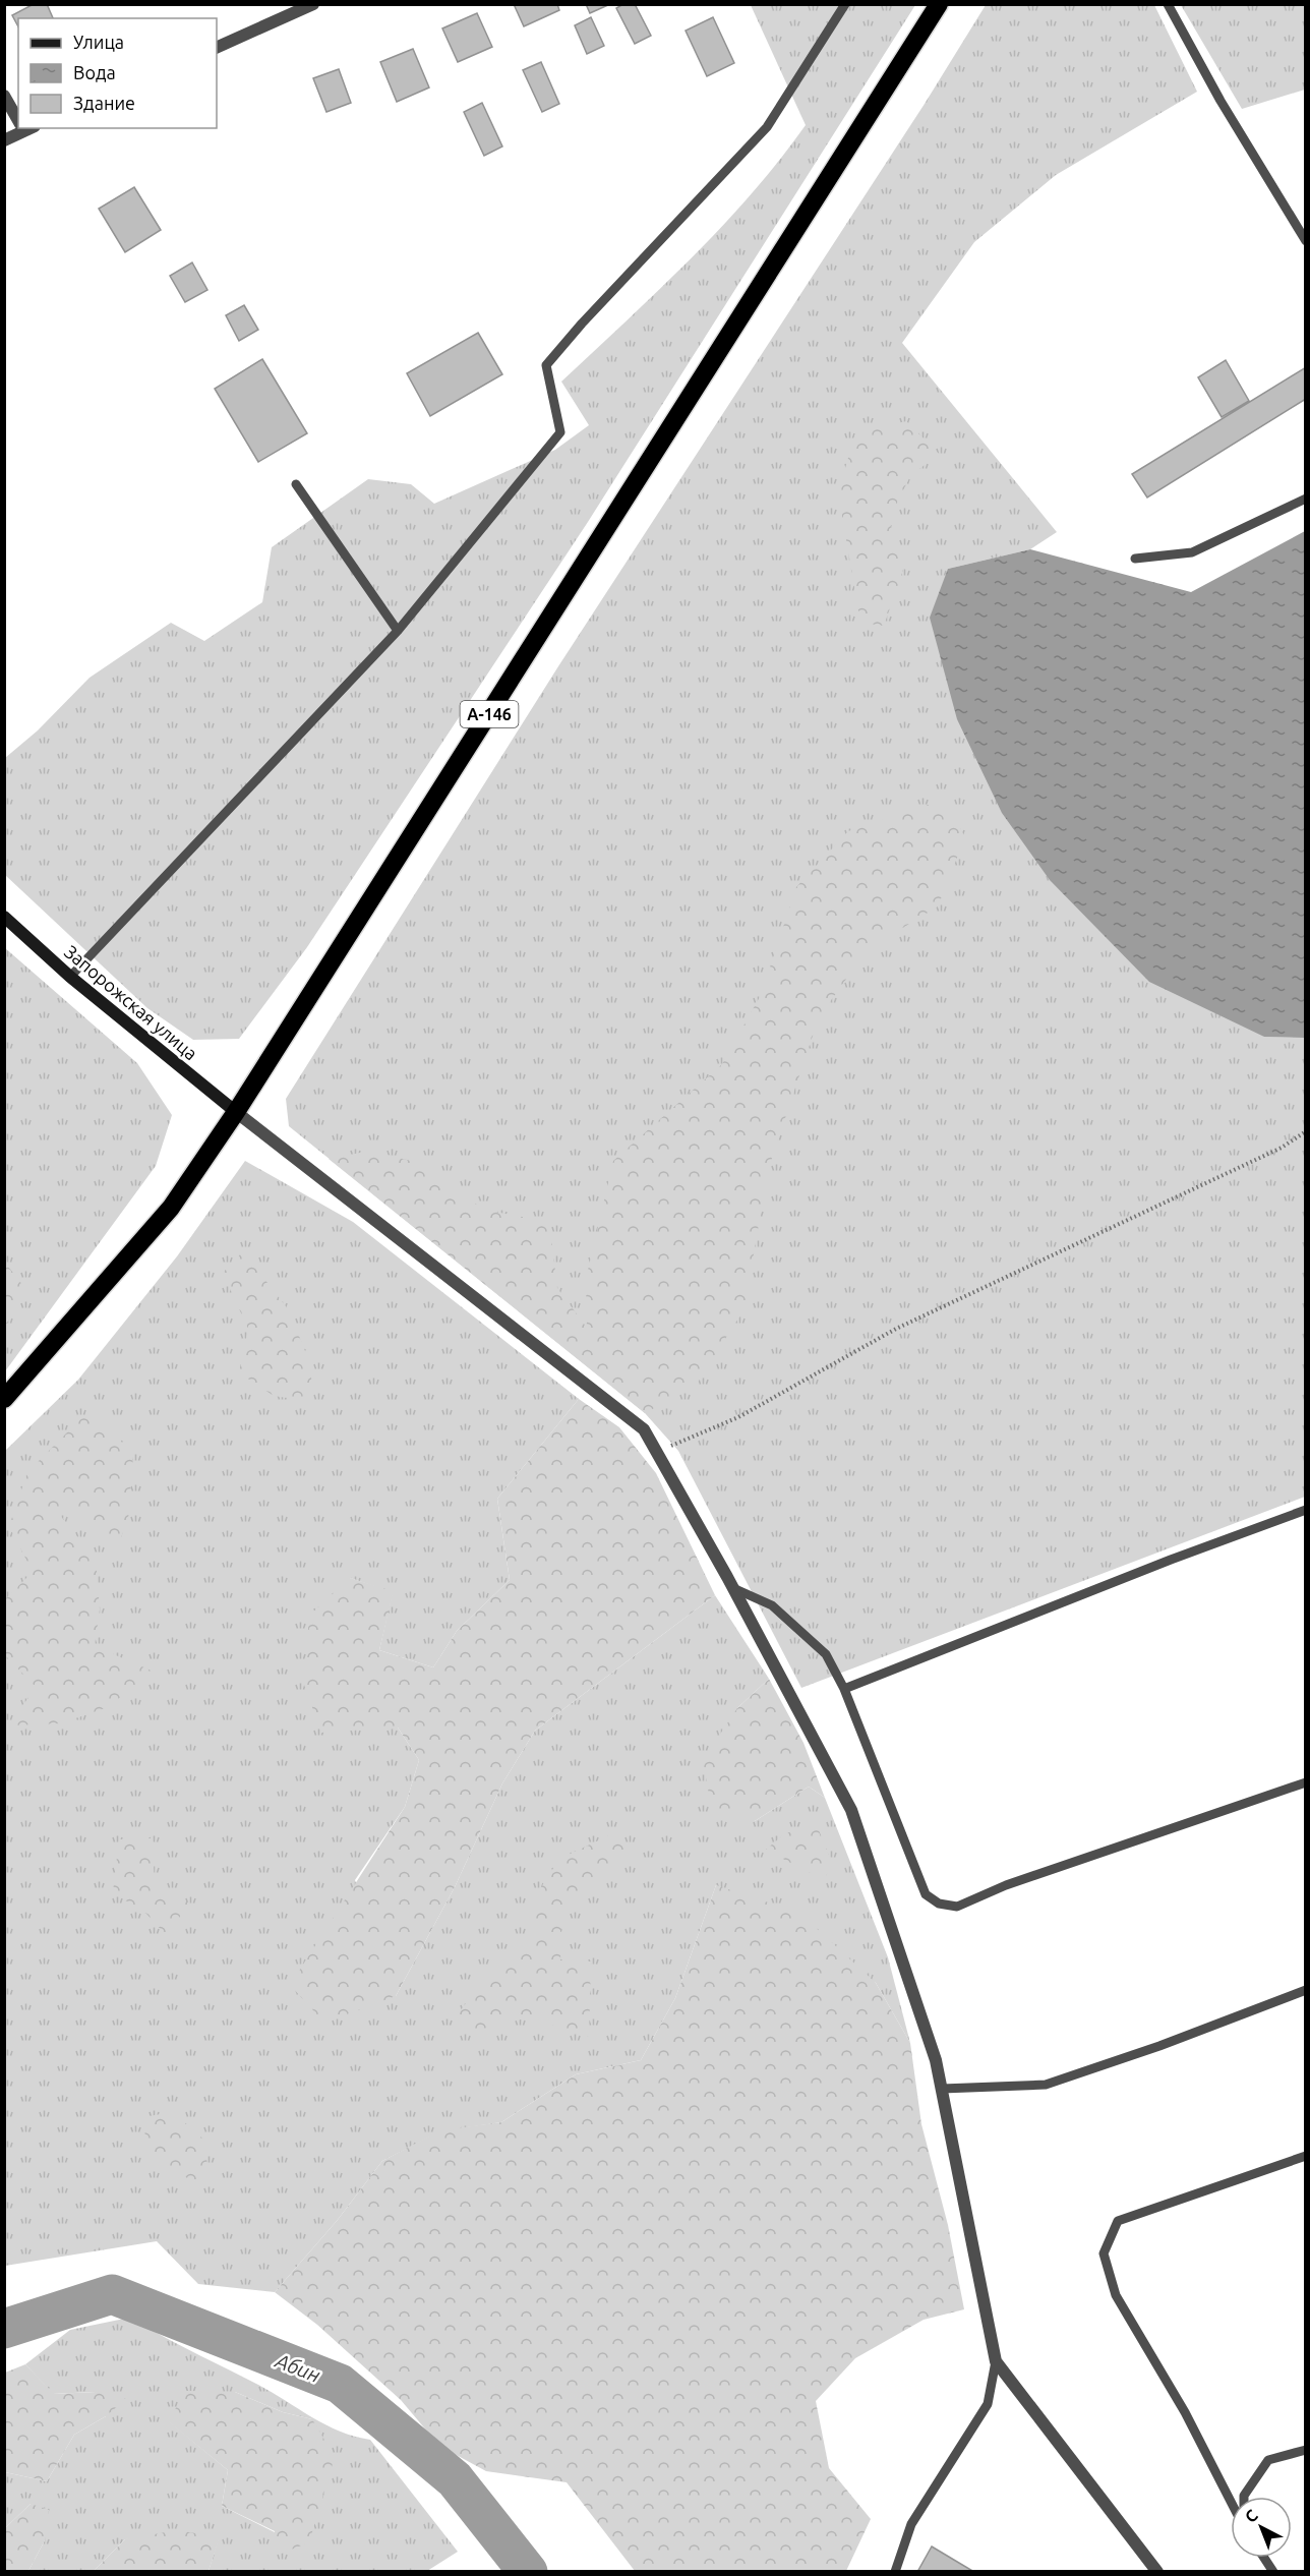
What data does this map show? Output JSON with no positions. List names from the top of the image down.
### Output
{
  "streets": {
    "highway": ["А-146"],
    "main road": ["Запорожская улица"]
  },
  "crossings": [
    ["А-146", "Запорожская улица"]
  ],
  "water": ["Абин"],
  "legend": ["Улица", "Вода", "Здание"],
  "north": "top left"
}
